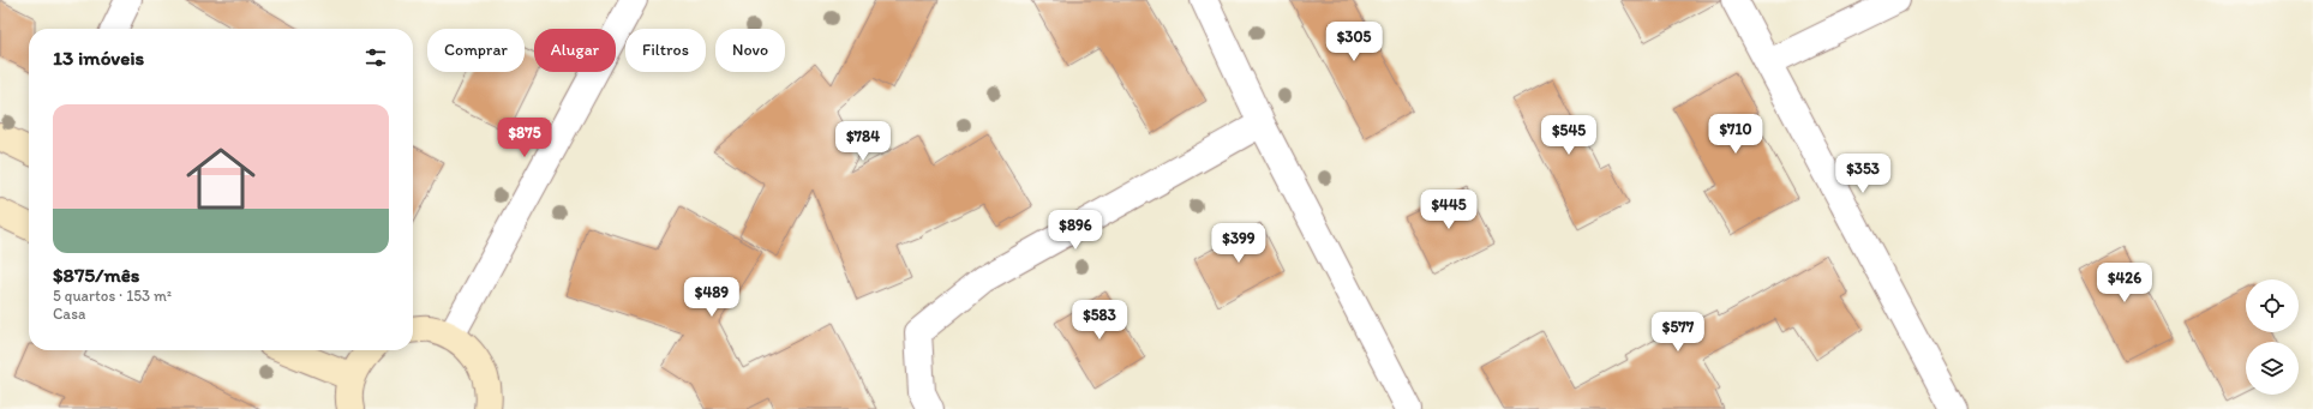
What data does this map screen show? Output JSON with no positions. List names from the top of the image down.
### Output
{
  "page": {
    "price": [
      "$305",
      "$710",
      "$545",
      "$875",
      "$784",
      "$353",
      "$445",
      "$896",
      "$399",
      "$426",
      "$489",
      "$583",
      "$577"
    ],
    "chip": [
      "Comprar",
      "Alugar",
      "Filtros",
      "Novo"
    ],
    "heading": "13 imóveis",
    "list": [
      {
        "name": "$875/mês",
        "note": "5 quartos · 153 m² · Casa"
      }
    ]
  }
}
